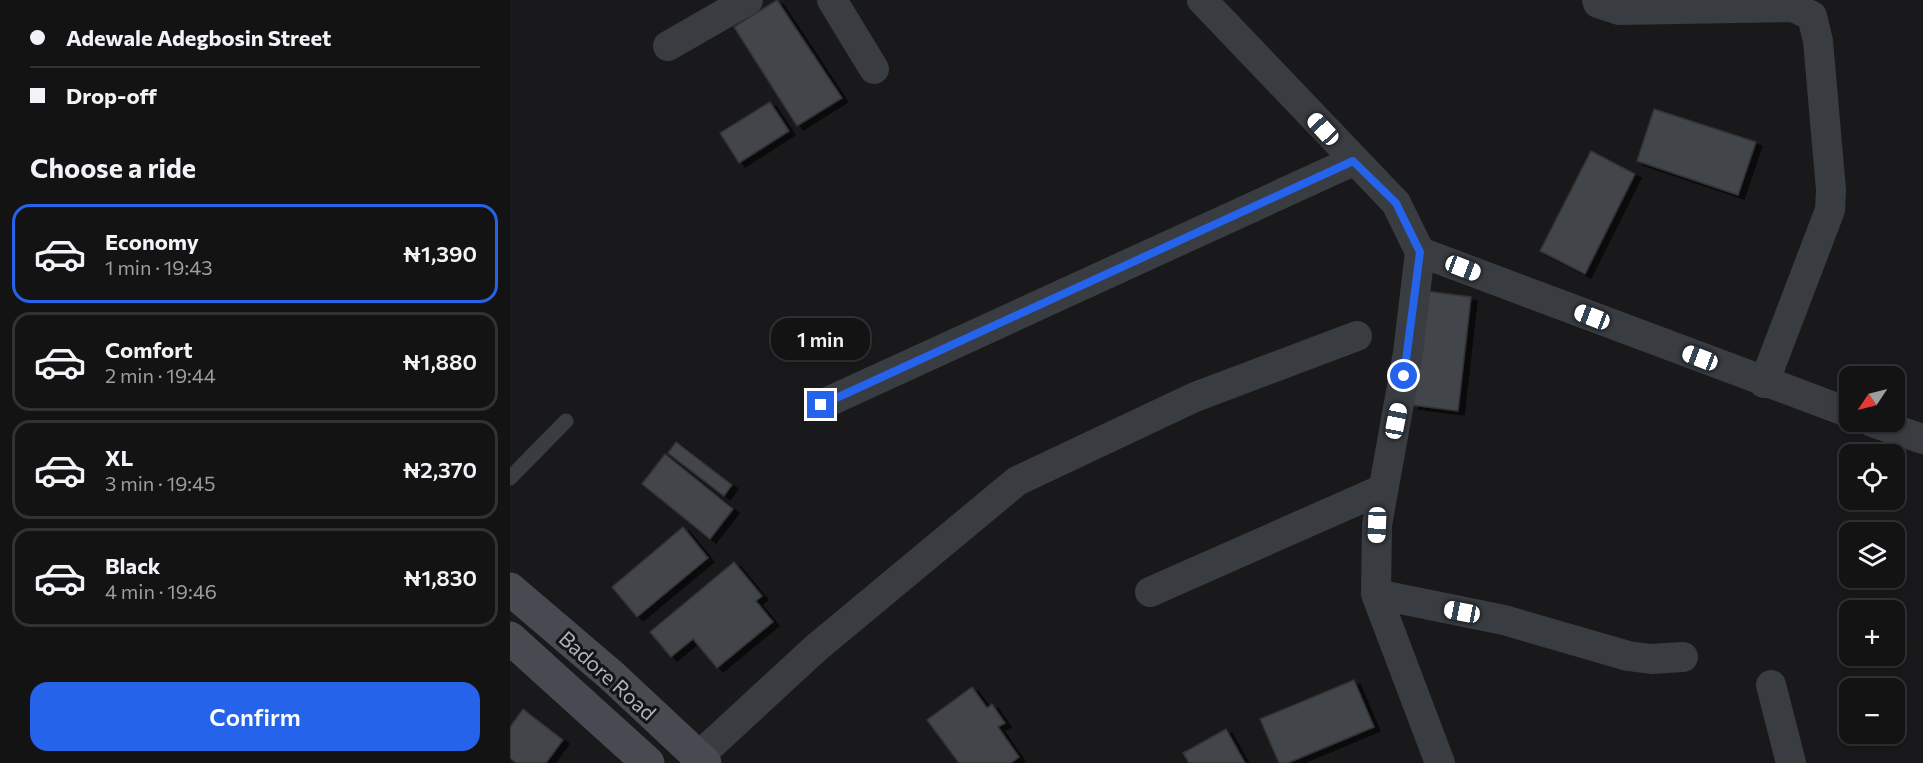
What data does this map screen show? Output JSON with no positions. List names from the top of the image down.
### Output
{
  "streets": {
    "main road": ["Badore Road"]
  },
  "north": "bottom left",
  "page": {
    "banner": ["Adewale Adegbosin Street", "Drop-off"],
    "heading": "Choose a ride",
    "list": [
      {
        "name": "Economy",
        "note": "1 min · 19:43",
        "value": "₦1,390"
      },
      {
        "name": "Comfort",
        "note": "2 min · 19:44",
        "value": "₦1,880"
      },
      {
        "name": "XL",
        "note": "3 min · 19:45",
        "value": "₦2,370"
      },
      {
        "name": "Black",
        "note": "4 min · 19:46",
        "value": "₦1,830"
      }
    ],
    "bubble": "1 min",
    "map_buttons": ["+", "−"],
    "buttons": "Confirm"
  }
}
